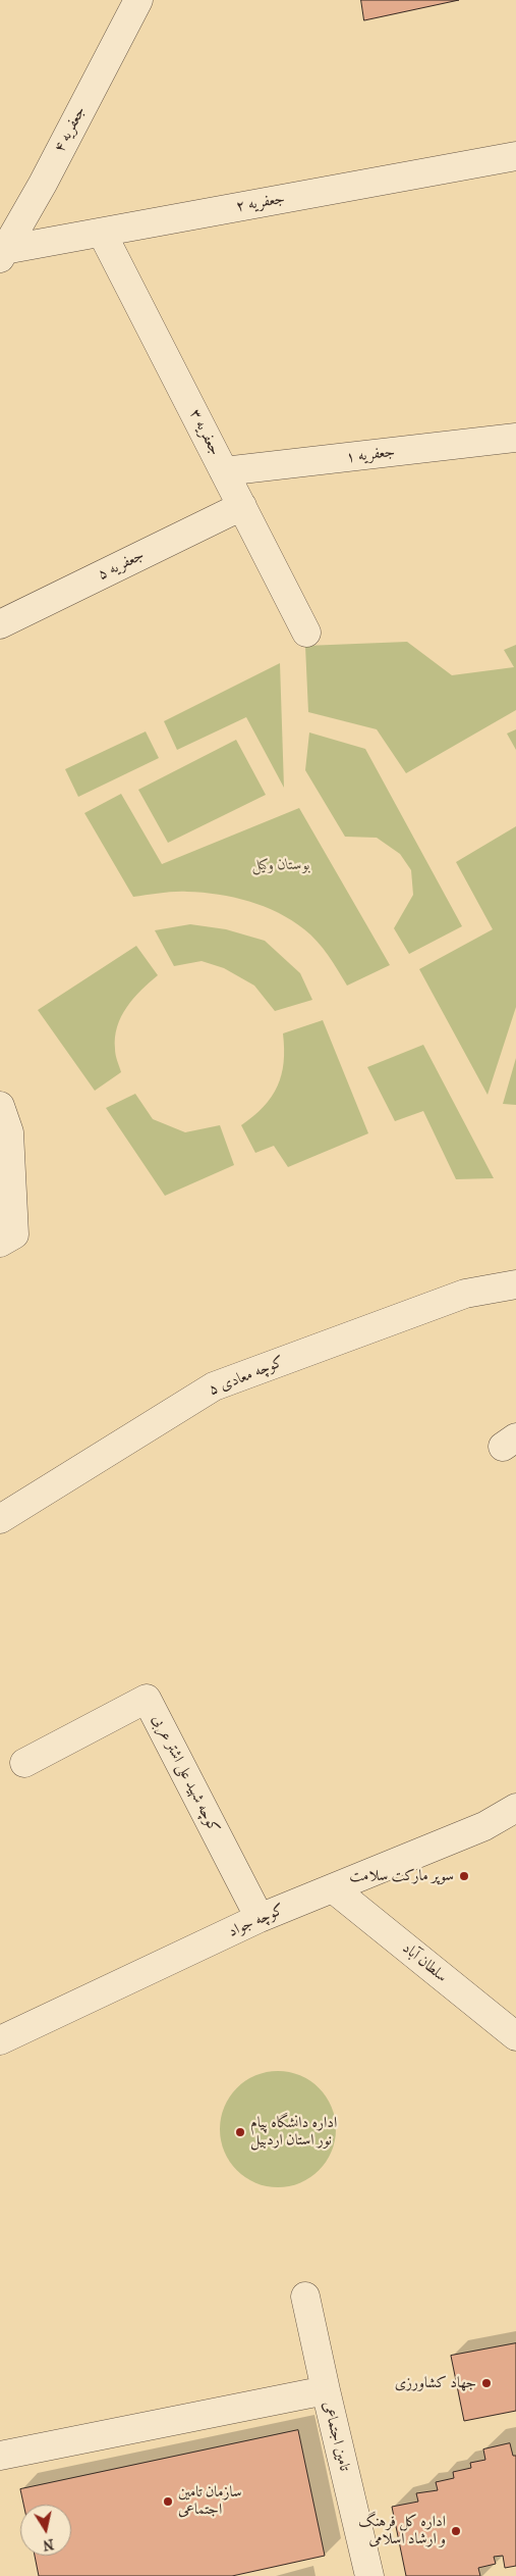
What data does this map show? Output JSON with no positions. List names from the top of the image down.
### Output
{
  "streets": {
    "street": [
      "جعفریه ۴",
      "جعفریه ۲",
      "جعفریه ۳",
      "جعفریه ۱",
      "جعفریه ۵",
      "کوچه معادی ۵",
      "کوچه شهید علی اشتر عربی",
      "کوچه جواد",
      "سلطان آباد",
      "تامین اجتماعی"
    ]
  },
  "crossings": [
    ["جعفریه ۴", "جعفریه ۲"],
    ["جعفریه ۲", "جعفریه ۳"],
    ["جعفریه ۳", "جعفریه ۱"],
    ["جعفریه ۳", "جعفریه ۵"],
    ["کوچه شهید علی اشتر عربی", "کوچه جواد"],
    ["کوچه جواد", "سلطان آباد"]
  ],
  "parks": ["بوستان وکیل"],
  "places": [
    "سوپر مارکت سلامت",
    "اداره دانشگاه پیام نور استان اردبیل",
    "جهاد کشاورزی",
    "سازمان تامین اجتماعی",
    "اداره کل فرهنگ و ارشاد اسلامی"
  ],
  "north": "bottom"
}
